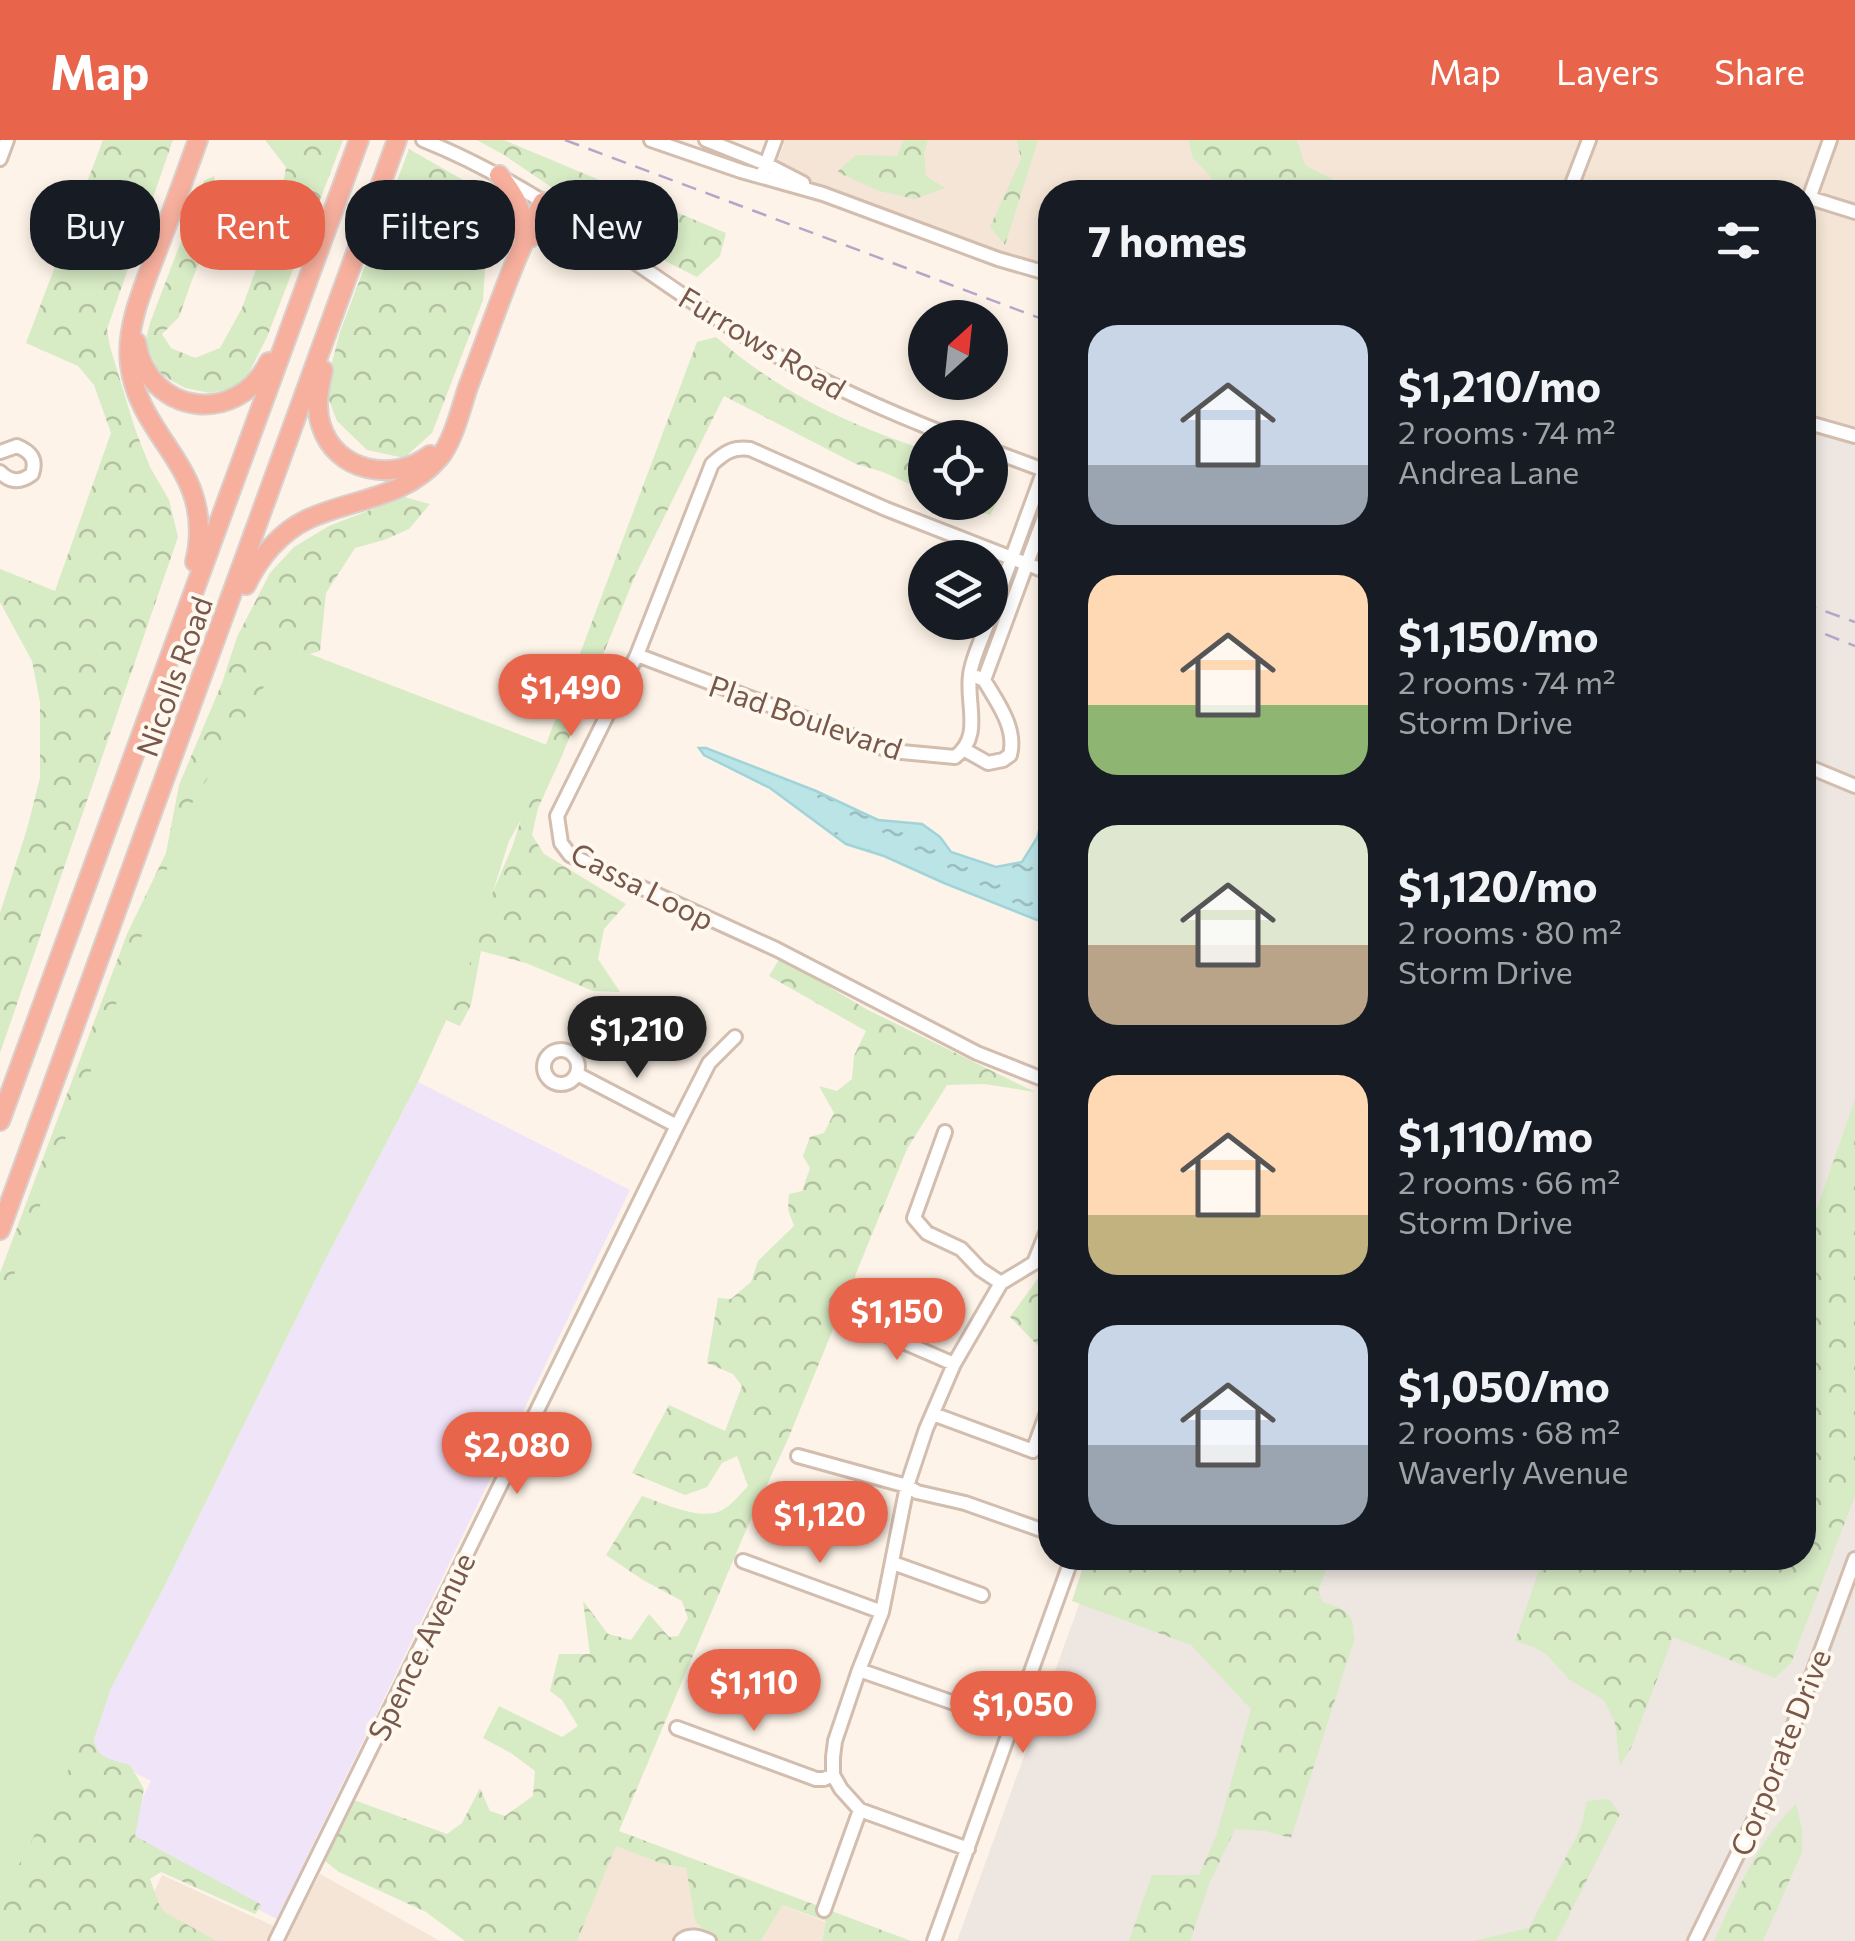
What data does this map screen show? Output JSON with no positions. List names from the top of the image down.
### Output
{
  "streets": {
    "highway": ["Nicolls Road"],
    "street": [
      "Furrows Road",
      "Plad Boulevard",
      "Cassa Loop",
      "Spence Avenue",
      "Corporate Drive"
    ]
  },
  "crossings": [
    ["Plad Boulevard", "Cassa Loop"]
  ],
  "north": "top right",
  "page": {
    "header": "Map",
    "nav": ["Map", "Layers", "Share"],
    "chip": [
      "Buy",
      "Rent",
      "Filters",
      "New"
    ],
    "heading": "7 homes",
    "list": [
      {
        "name": "$1,210/mo",
        "note": "2 rooms · 74 m² · Andrea Lane"
      },
      {
        "name": "$1,150/mo",
        "note": "2 rooms · 74 m² · Storm Drive"
      },
      {
        "name": "$1,120/mo",
        "note": "2 rooms · 80 m² · Storm Drive"
      },
      {
        "name": "$1,110/mo",
        "note": "2 rooms · 66 m² · Storm Drive"
      },
      {
        "name": "$1,050/mo",
        "note": "2 rooms · 68 m² · Waverly Avenue"
      }
    ],
    "price": [
      "$1,490",
      "$1,210",
      "$1,150",
      "$2,080",
      "$1,120",
      "$1,110",
      "$1,050"
    ]
  }
}
